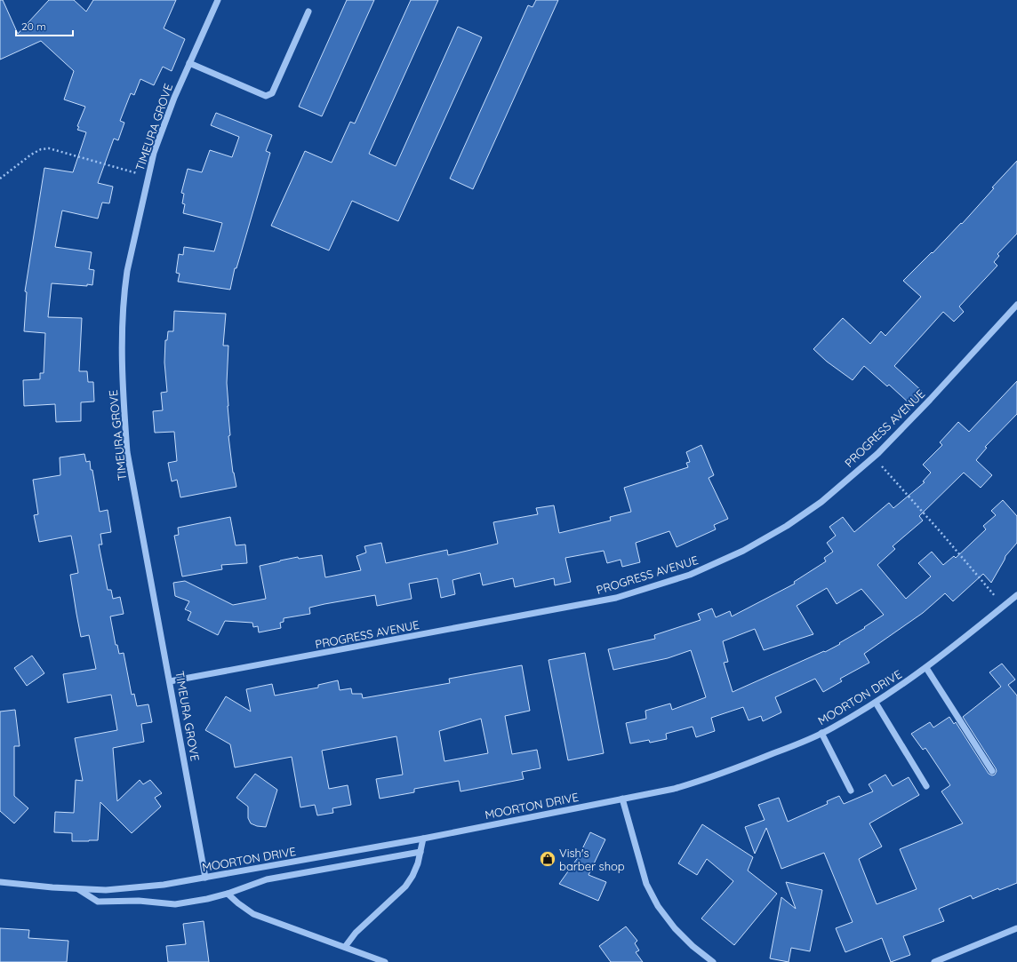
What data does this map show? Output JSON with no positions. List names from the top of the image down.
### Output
{
  "streets": {
    "street": ["TIMEURA GROVE", "PROGRESS AVENUE", "MOORTON DRIVE"]
  },
  "crossings": [
    ["TIMEURA GROVE", "PROGRESS AVENUE"],
    ["TIMEURA GROVE", "MOORTON DRIVE"]
  ],
  "places": {
    "shop": ["Vish's barber shop"]
  },
  "scale_bar": "20 m"
}
